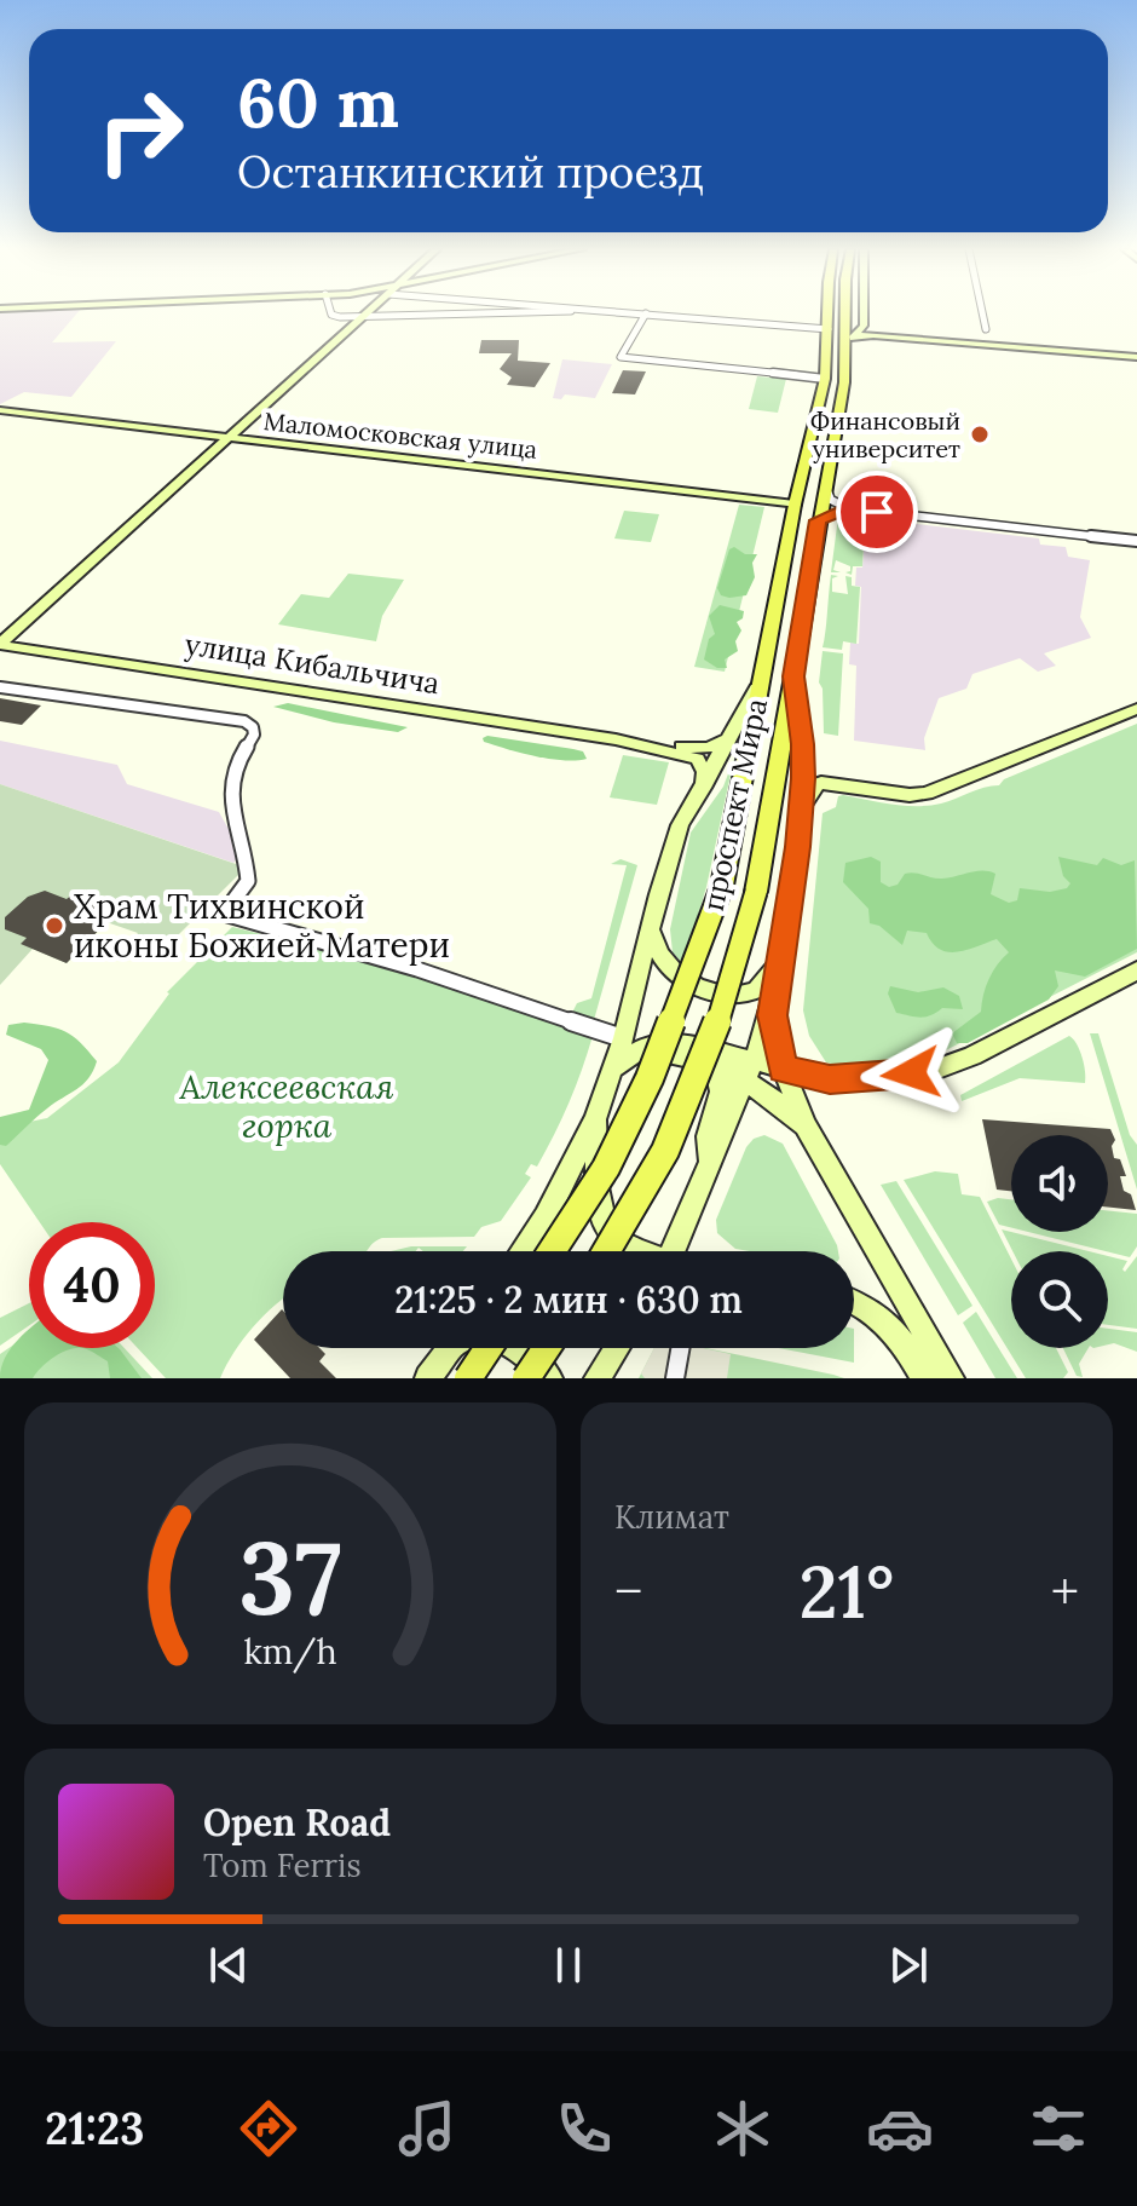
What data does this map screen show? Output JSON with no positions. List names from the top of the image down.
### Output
{
  "streets": {
    "main road": ["проспект Мира"],
    "street": ["Маломосковская улица", "улица Кибальчича"]
  },
  "crossings": [
    ["Маломосковская улица", "проспект Мира"]
  ],
  "parks": ["Алексеевская горка"],
  "places": ["Финансовый университет", "Храм Тихвинской иконы Божией Матери"],
  "page": {
    "turn": ["60 m", "Останкинский проезд"],
    "limit": "40",
    "trip": "21:25 · 2 мин · 630 m",
    "tile": "Климат",
    "heat": ["−", "21°", "+"],
    "song": ["Open Road", "Tom Ferris"],
    "tabs": "21:23",
    "gauge": ["37", "km/h"]
  }
}
